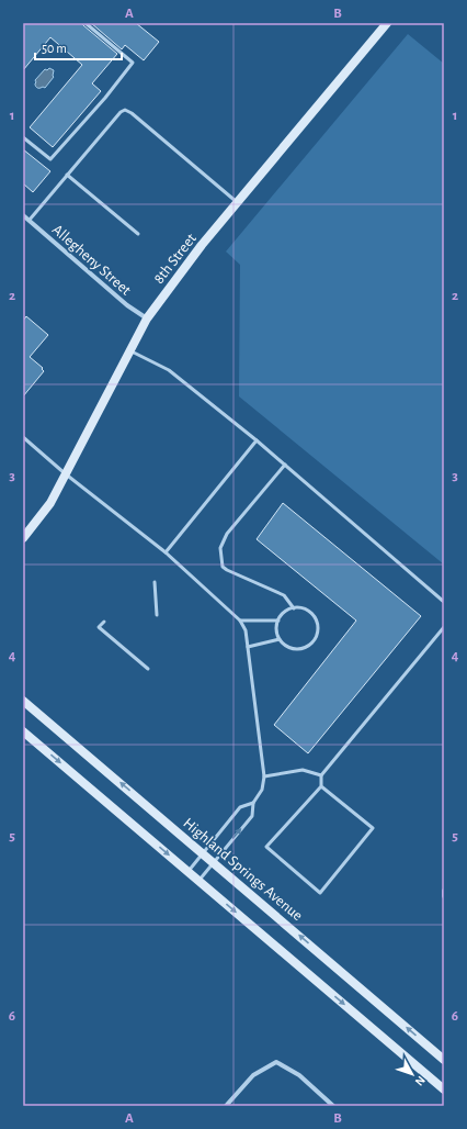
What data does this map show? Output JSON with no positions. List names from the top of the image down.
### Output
{
  "streets": {
    "main road": ["8th Street", "Highland Springs Avenue"],
    "street": ["Allegheny Street"]
  },
  "crossings": [
    ["8th Street", "Allegheny Street"]
  ],
  "scale_bar": "50 m",
  "north": "bottom right",
  "grid": {
    "columns": ["A", "B"],
    "rows": [
      "1",
      "2",
      "3",
      "4",
      "5",
      "6"
    ]
  }
}
